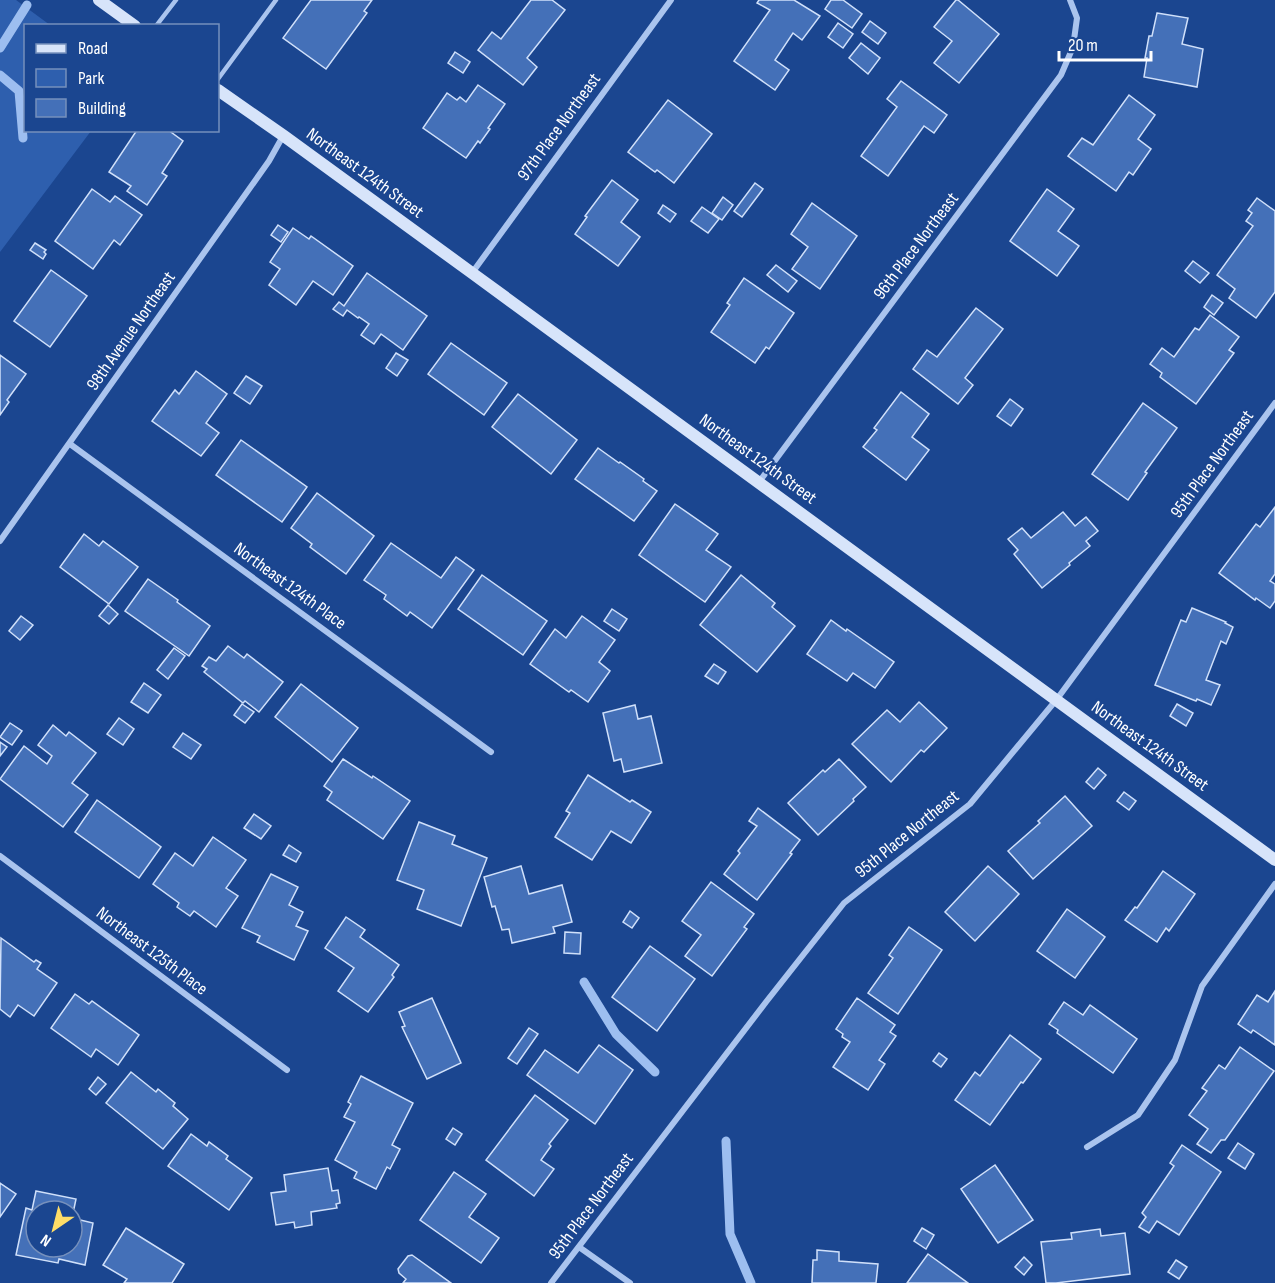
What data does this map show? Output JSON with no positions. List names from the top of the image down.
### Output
{
  "streets": {
    "street": [
      "97th Place Northeast",
      "Northeast 124th Street",
      "96th Place Northeast",
      "98th Avenue Northeast",
      "95th Place Northeast",
      "Northeast 124th Place",
      "Northeast 125th Place"
    ]
  },
  "crossings": [
    ["97th Place Northeast", "Northeast 124th Street"],
    ["Northeast 124th Street", "96th Place Northeast"],
    ["Northeast 124th Street", "98th Avenue Northeast"],
    ["Northeast 124th Street", "95th Place Northeast"],
    ["98th Avenue Northeast", "Northeast 124th Place"]
  ],
  "legend": ["Road", "Park", "Building"],
  "scale_bar": "20 m",
  "north": "bottom left"
}
